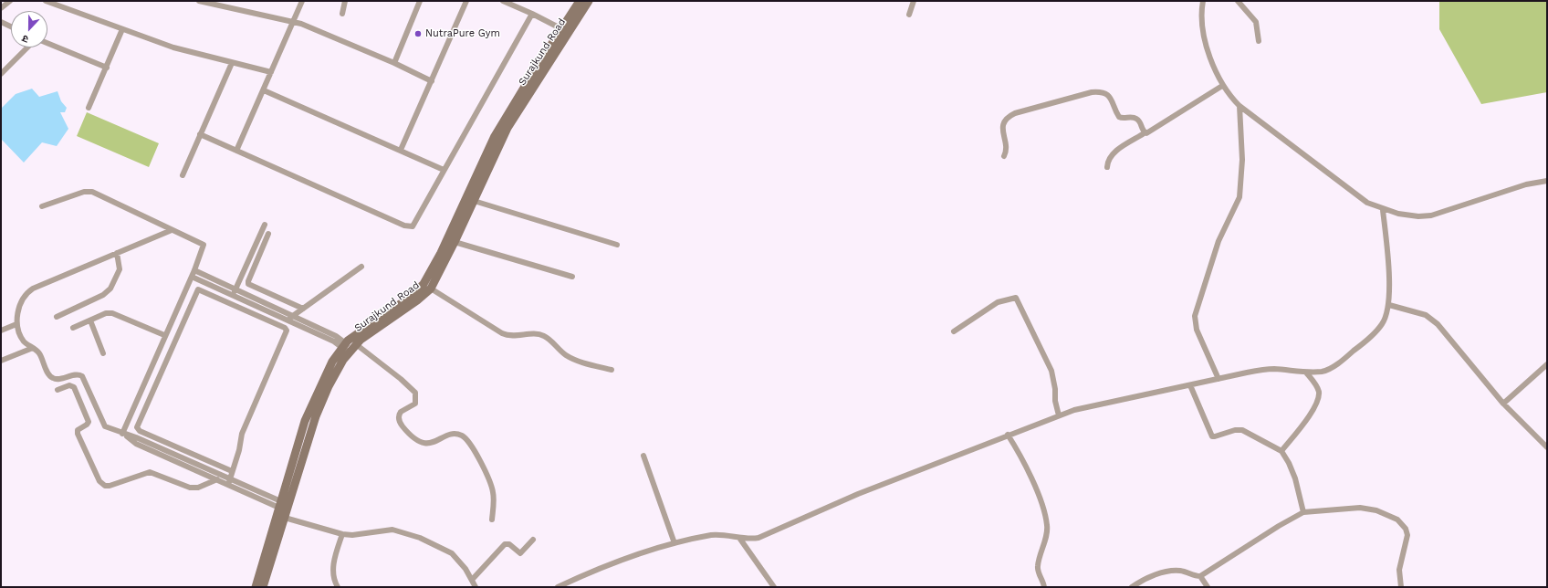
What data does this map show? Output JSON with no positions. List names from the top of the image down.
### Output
{
  "streets": {
    "main road": ["Surajkund Road"]
  },
  "places": ["NutraPure Gym"],
  "north": "bottom"
}
